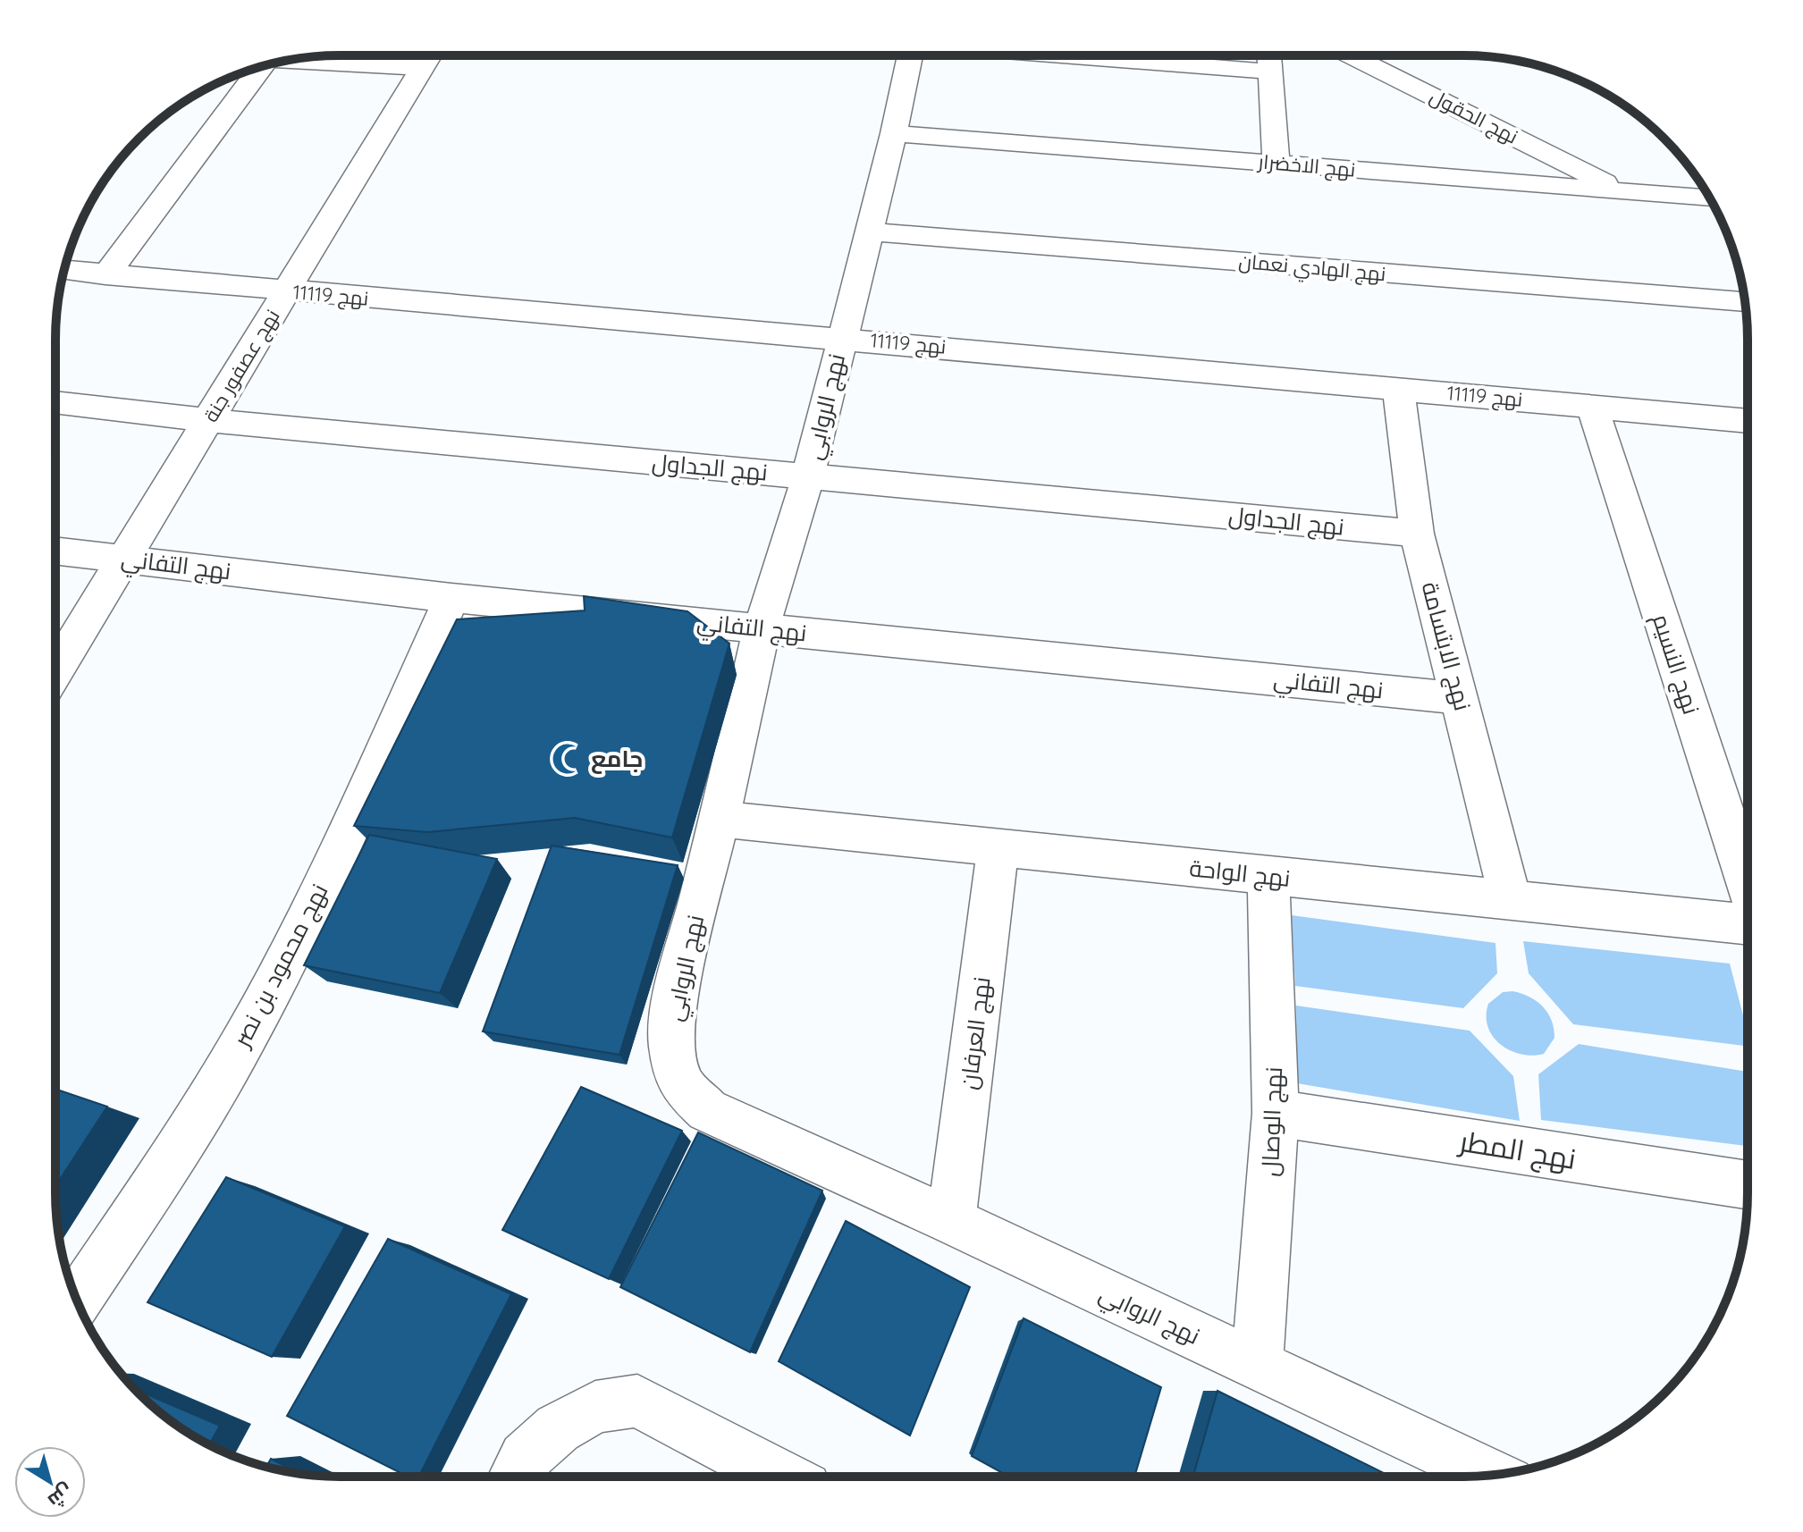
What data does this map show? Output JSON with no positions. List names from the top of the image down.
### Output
{
  "streets": {
    "street": [
      "نهج الحقول",
      "نهج الاخضرار",
      "نهج الهادي نعمان",
      "نهج 11119",
      "نهج عصفور جنة",
      "نهج الروابي",
      "نهج الجداول",
      "نهج التفاني",
      "نهج الابتسامة",
      "نهج النسيم",
      "نهج الواحة",
      "نهج محمود بن نصر",
      "نهج العرفان",
      "نهج الوصال",
      "نهج المطر"
    ]
  },
  "crossings": [
    ["نهج الحقول", "نهج الاخضرار"],
    ["نهج الاخضرار", "نهج الروابي"],
    ["نهج الهادي نعمان", "نهج الروابي"],
    ["نهج 11119", "نهج عصفور جنة"],
    ["نهج 11119", "نهج الروابي"],
    ["نهج 11119", "نهج الابتسامة"],
    ["نهج 11119", "نهج النسيم"],
    ["نهج عصفور جنة", "نهج الجداول"],
    ["نهج عصفور جنة", "نهج التفاني"],
    ["نهج الروابي", "نهج الجداول"],
    ["نهج الروابي", "نهج التفاني"],
    ["نهج الروابي", "نهج الواحة"],
    ["نهج الروابي", "نهج العرفان"],
    ["نهج الروابي", "نهج الوصال"],
    ["نهج الجداول", "نهج الابتسامة"],
    ["نهج التفاني", "نهج الابتسامة"],
    ["نهج التفاني", "نهج محمود بن نصر"],
    ["نهج الابتسامة", "نهج الواحة"],
    ["نهج الواحة", "نهج العرفان"],
    ["نهج الواحة", "نهج الوصال"],
    ["نهج الوصال", "نهج المطر"]
  ],
  "places": {
    "mosque": ["جامع"]
  },
  "north": "bottom right"
}
